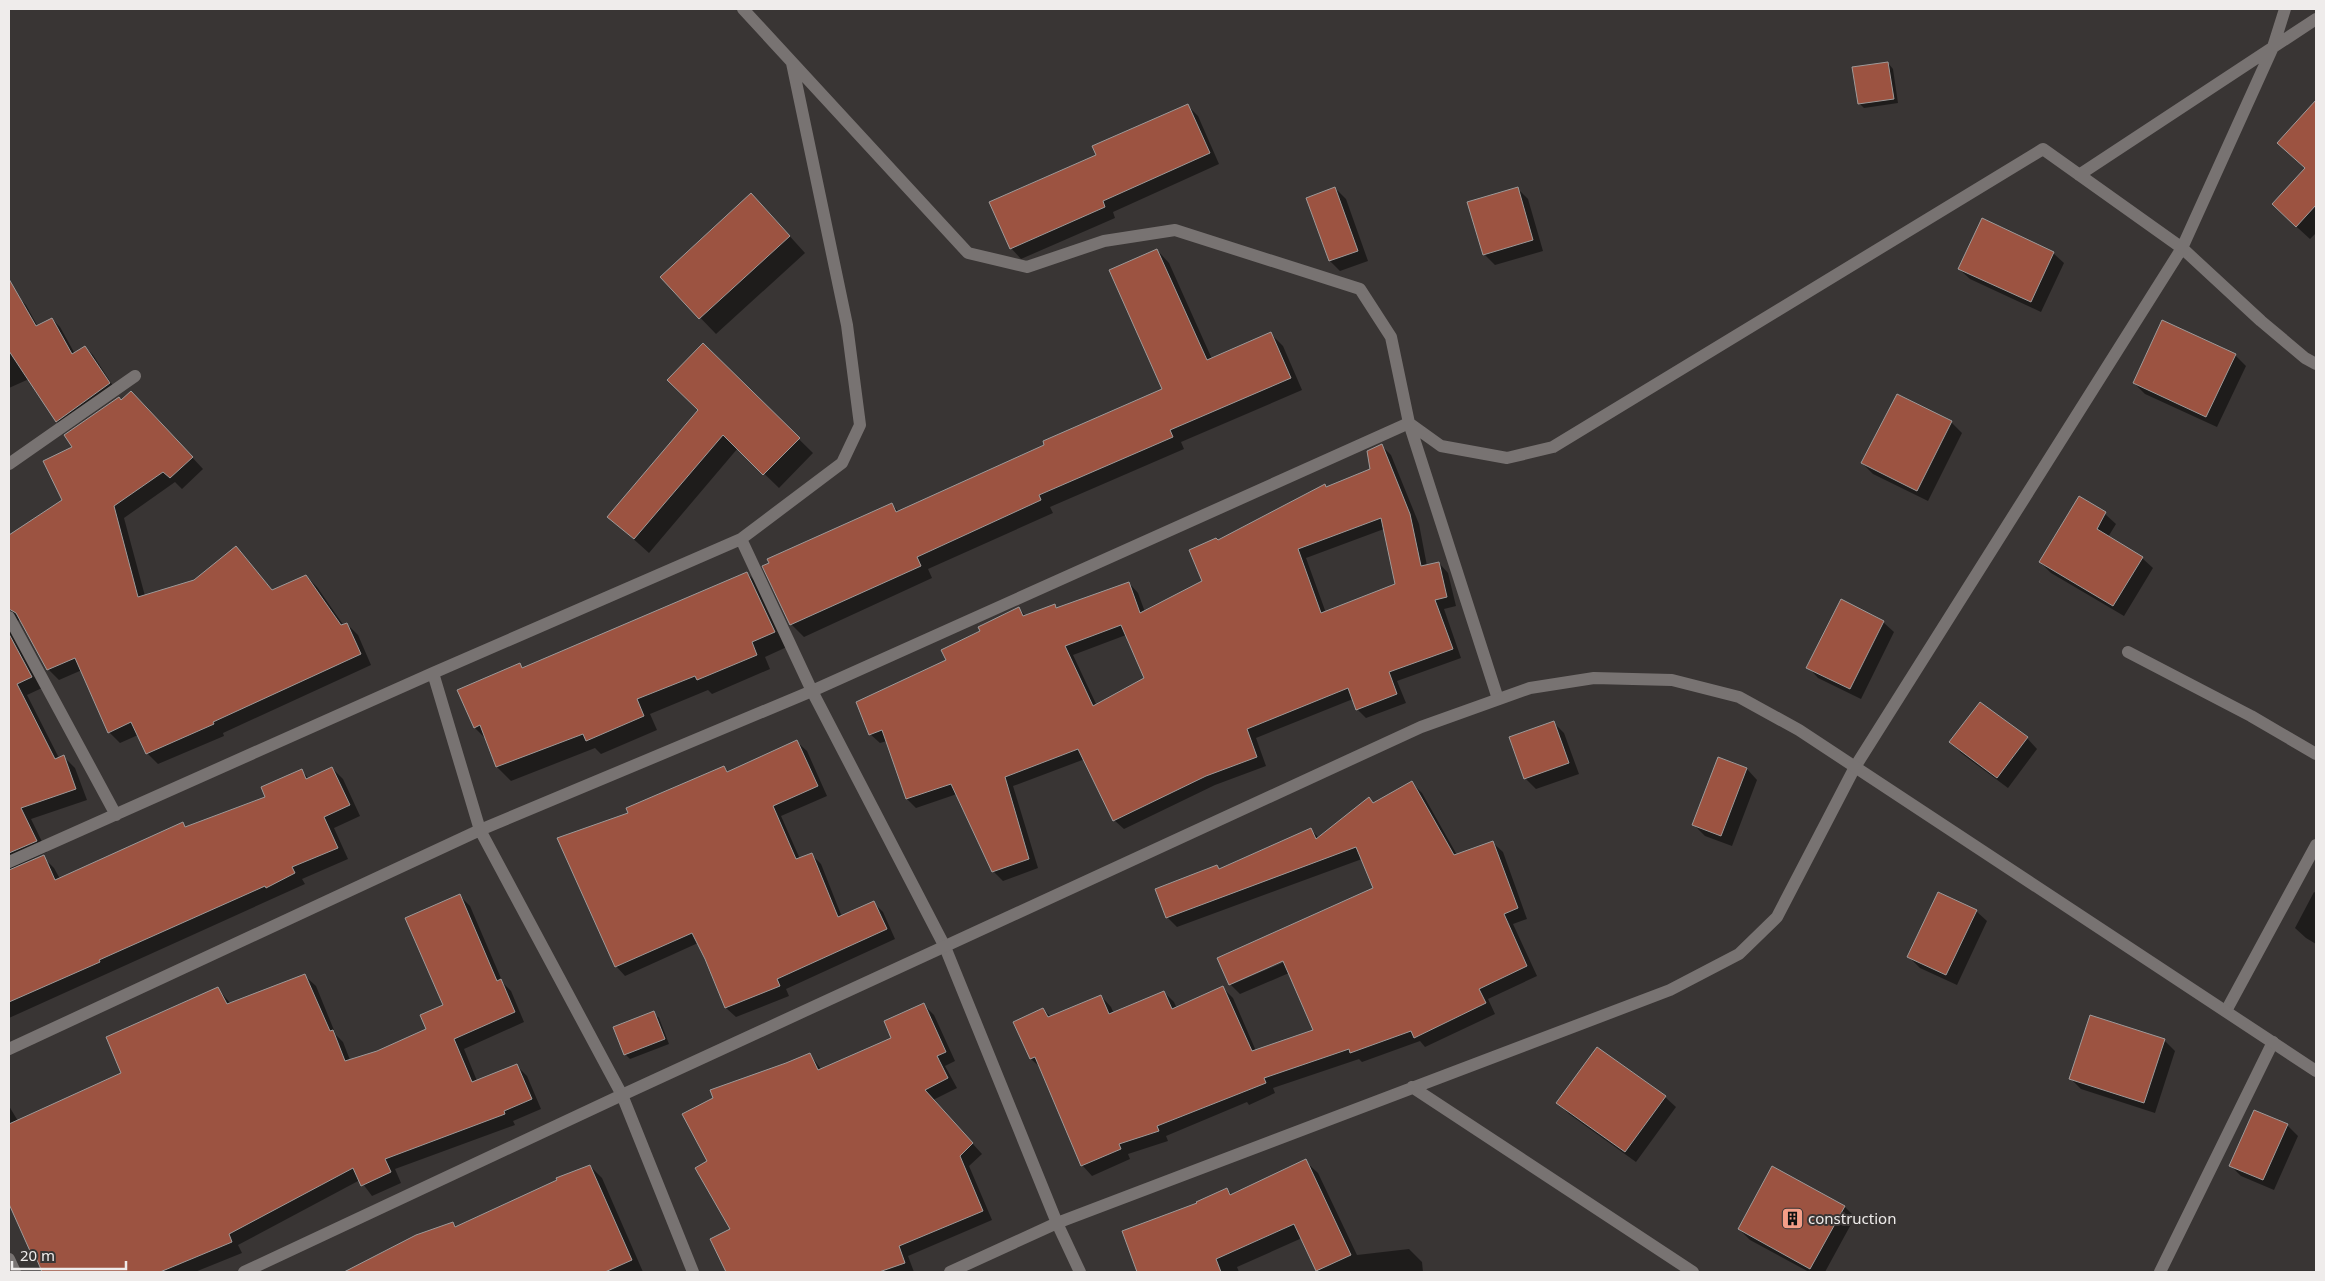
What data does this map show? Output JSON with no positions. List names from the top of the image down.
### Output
{
  "places": {
    "building": ["construction"]
  },
  "scale_bar": "20 m"
}
